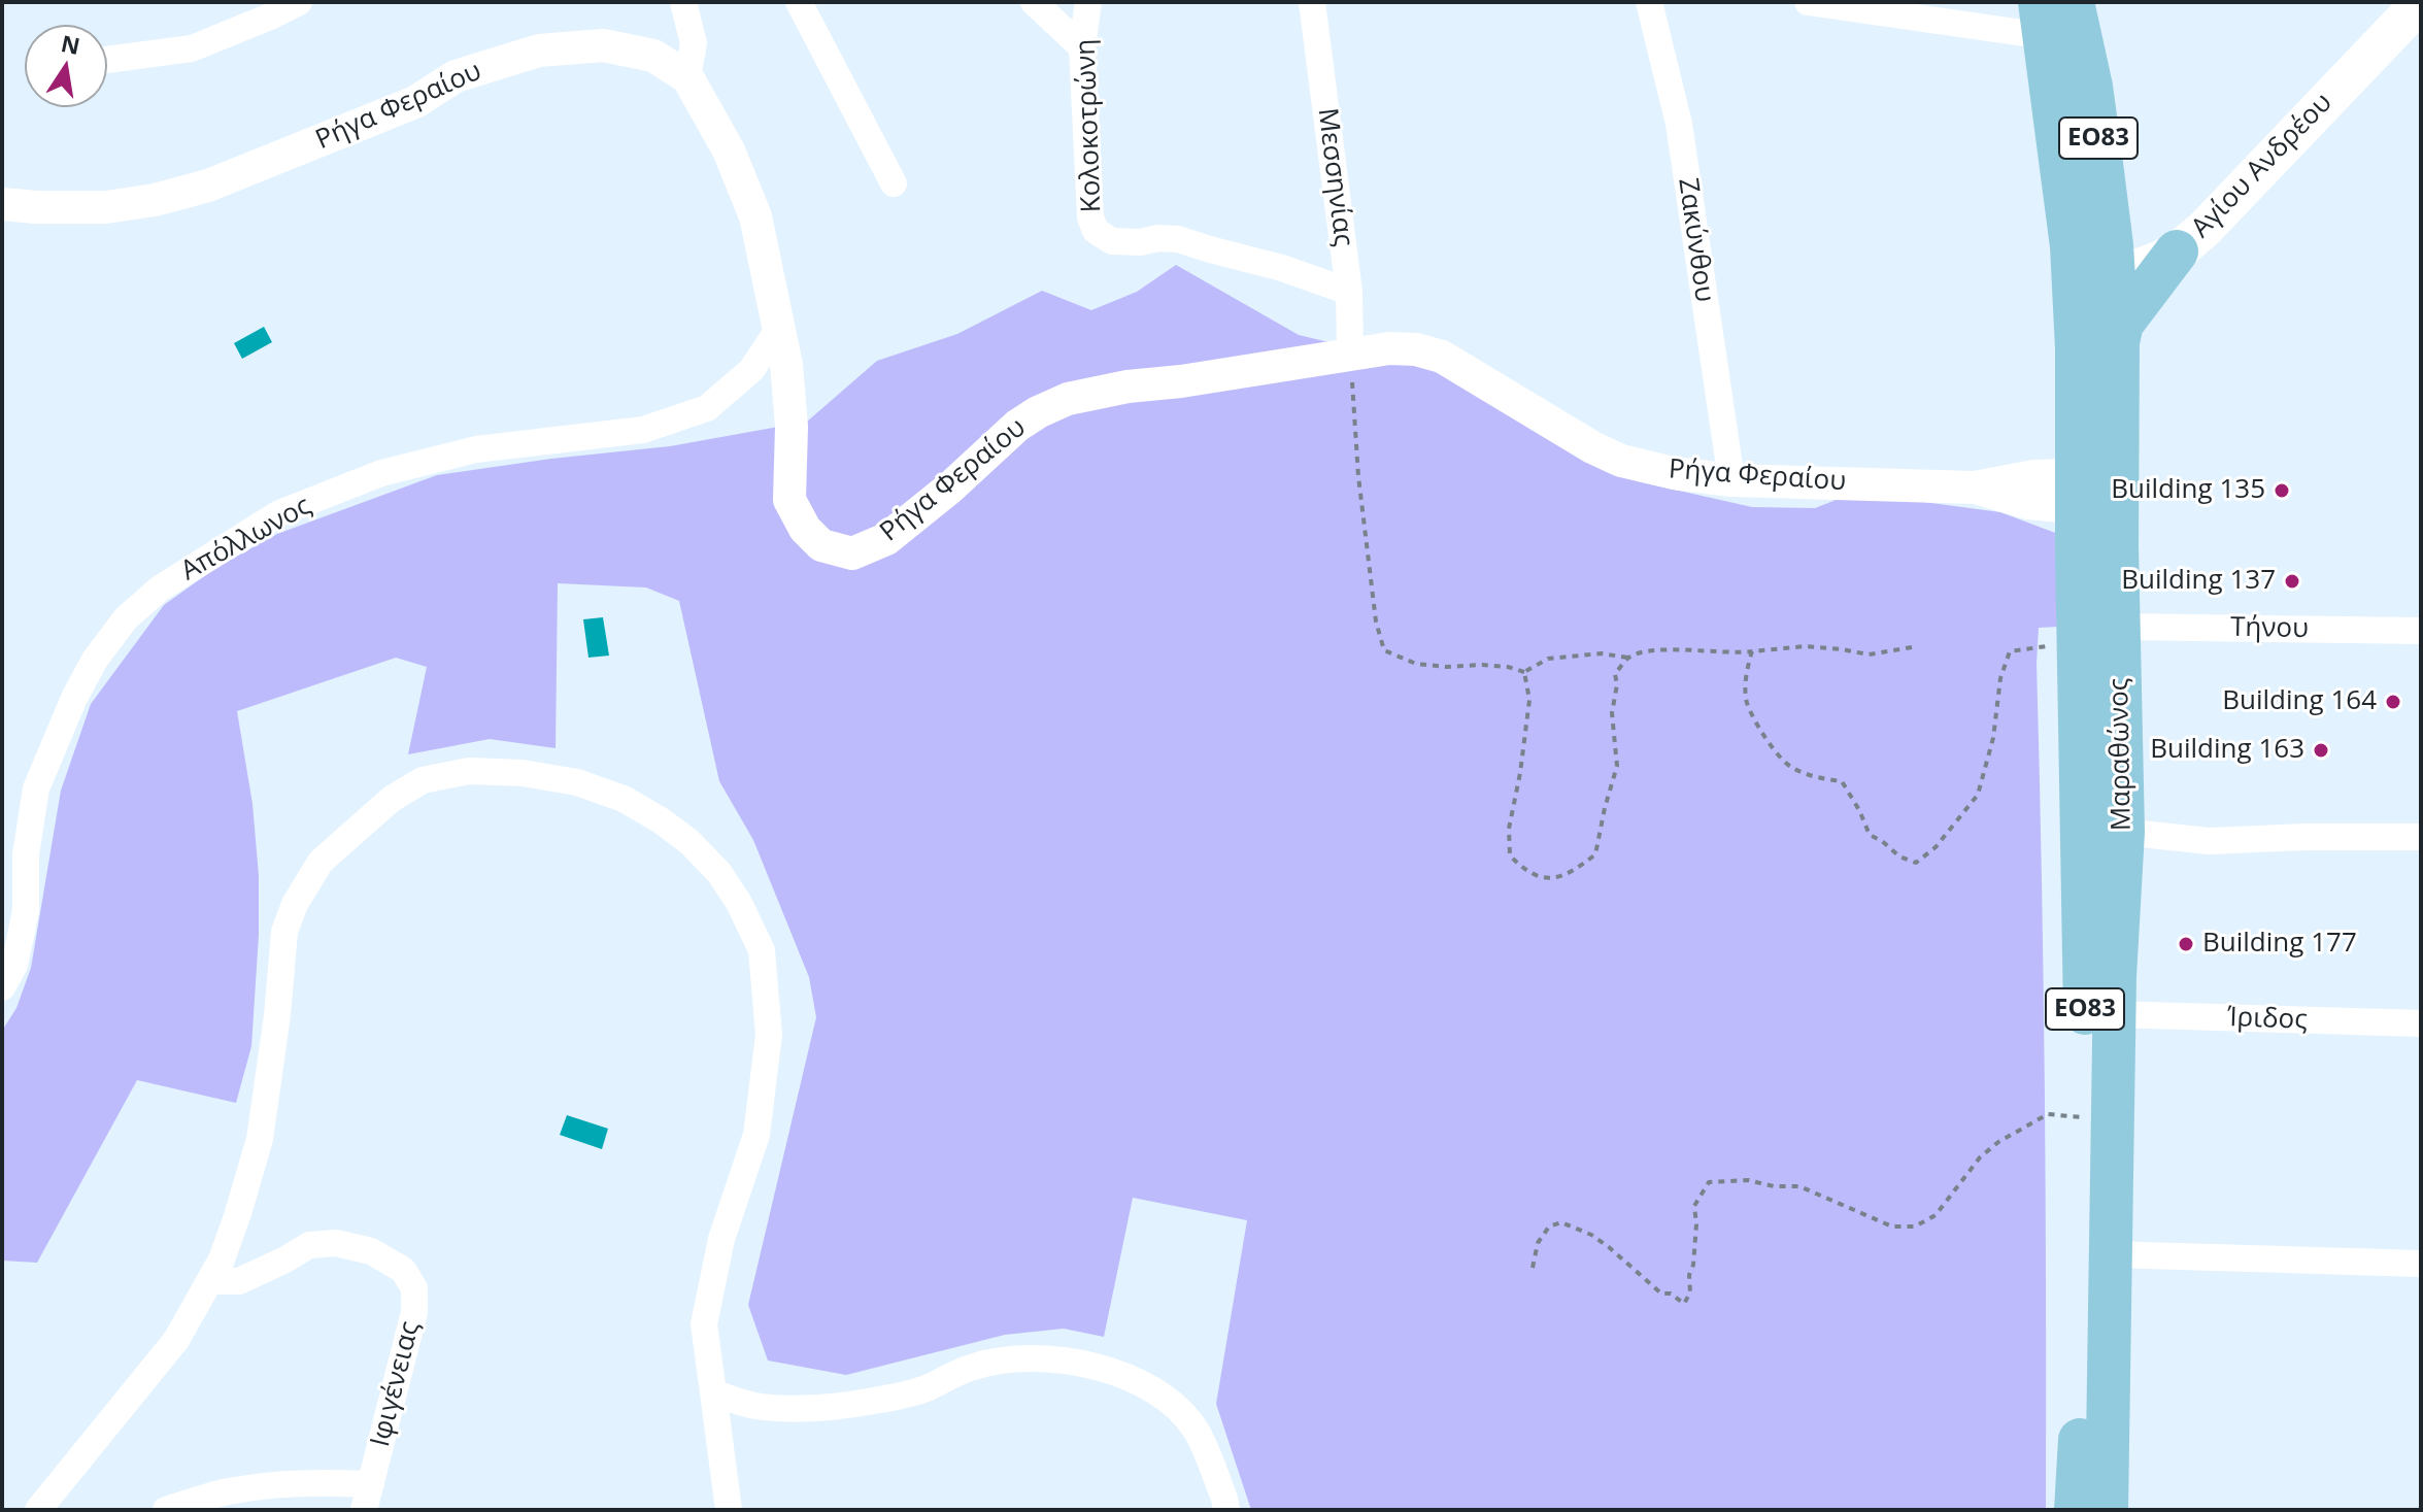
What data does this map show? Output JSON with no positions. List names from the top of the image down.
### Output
{
  "streets": {
    "main road": ["ΕΟ83", "Αγίου Ανδρέου", "Μαραθώνος"],
    "street": [
      "Ρήγα Φεραίου",
      "Κολοκοτρώνη",
      "Μεσσηνίας",
      "Ζακύνθου",
      "Απόλλωνος",
      "Τήνου",
      "Ίριδος",
      "Ιφιγένειας"
    ]
  },
  "crossings": [
    ["Ρήγα Φεραίου", "Μεσσηνίας"],
    ["Ρήγα Φεραίου", "Ζακύνθου"],
    ["Ρήγα Φεραίου", "Απόλλωνος"],
    ["Ρήγα Φεραίου", "Μαραθώνος"],
    ["Κολοκοτρώνη", "Μεσσηνίας"],
    ["Αγίου Ανδρέου", "Μαραθώνος"],
    ["Τήνου", "Μαραθώνος"],
    ["Μαραθώνος", "Ίριδος"]
  ],
  "places": [
    "Building 135",
    "Building 137",
    "Building 164",
    "Building 163",
    "Building 177"
  ],
  "north": "top"
}
